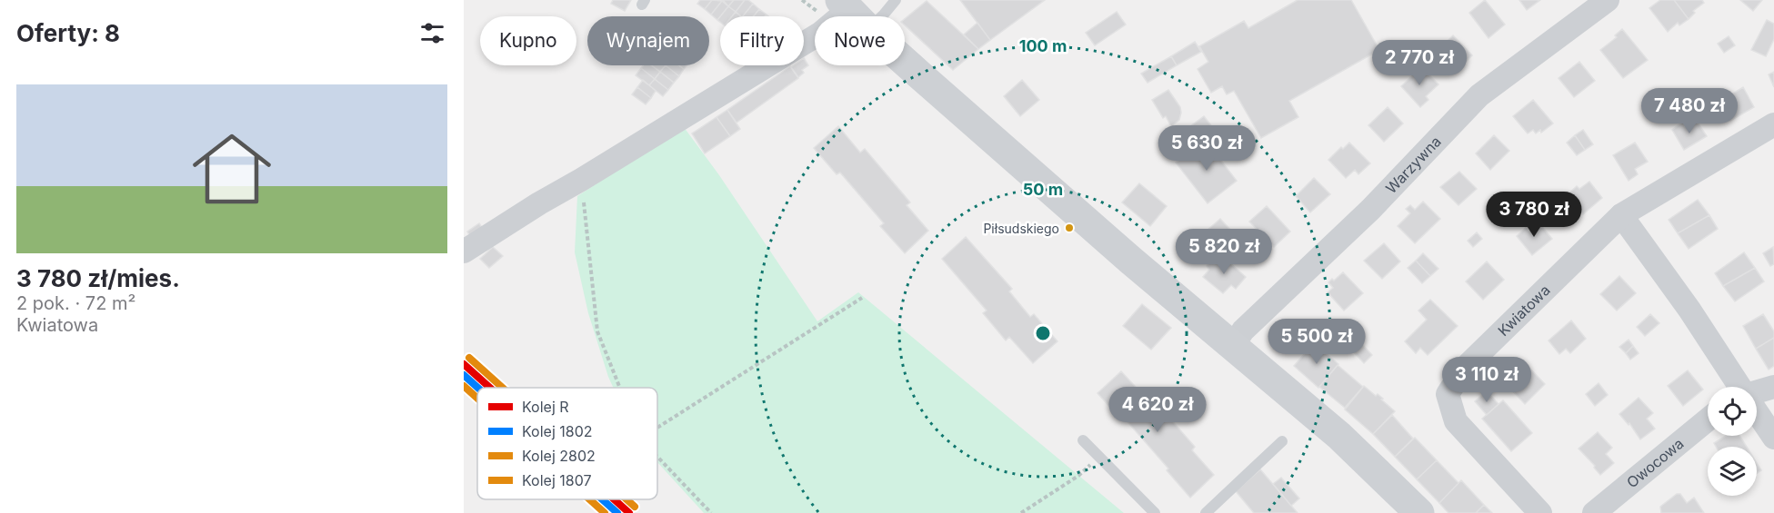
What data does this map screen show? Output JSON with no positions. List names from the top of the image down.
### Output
{
  "streets": {
    "street": ["Warzywna", "Kwiatowa", "Owocowa"]
  },
  "places": ["Piłsudskiego"],
  "lines": [
    "rail line 2802",
    "rail line R",
    "rail line 1802",
    "rail line 1807"
  ],
  "legend": [
    "Kolej R",
    "Kolej 1802",
    "Kolej 2802",
    "Kolej 1807"
  ],
  "page": {
    "heading": "Oferty: 8",
    "chip": [
      "Kupno",
      "Wynajem",
      "Filtry",
      "Nowe"
    ],
    "price": [
      "2 770 zł",
      "7 480 zł",
      "5 630 zł",
      "3 780 zł",
      "5 820 zł",
      "5 500 zł",
      "3 110 zł",
      "4 620 zł"
    ],
    "list": [
      {
        "name": "3 780 zł/mies.",
        "note": "2 pok. · 72 m² · Kwiatowa"
      }
    ]
  },
  "rings": ["100 m", "50 m"]
}
